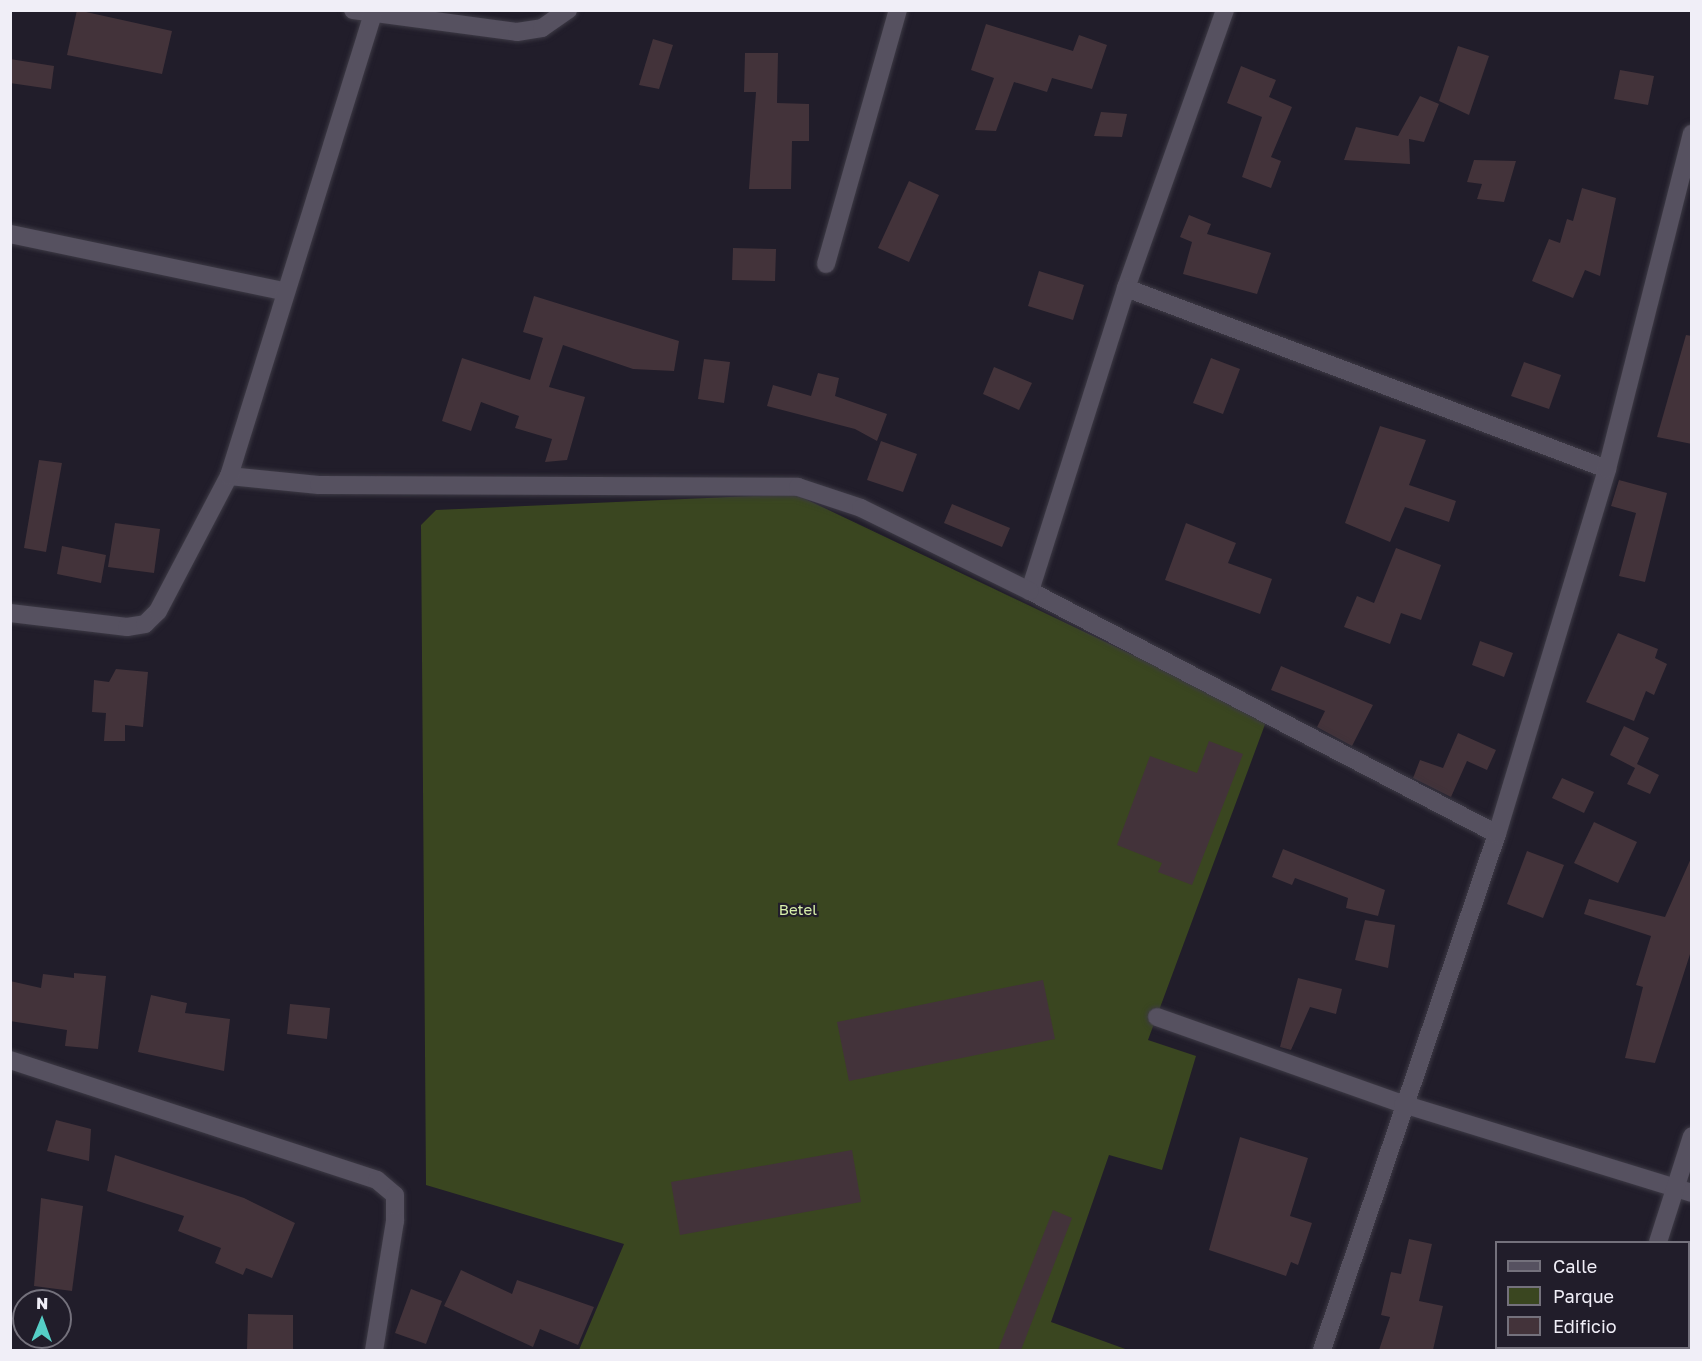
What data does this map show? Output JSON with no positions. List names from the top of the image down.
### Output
{
  "parks": ["Betel"],
  "legend": ["Calle", "Parque", "Edificio"],
  "north": "top"
}
